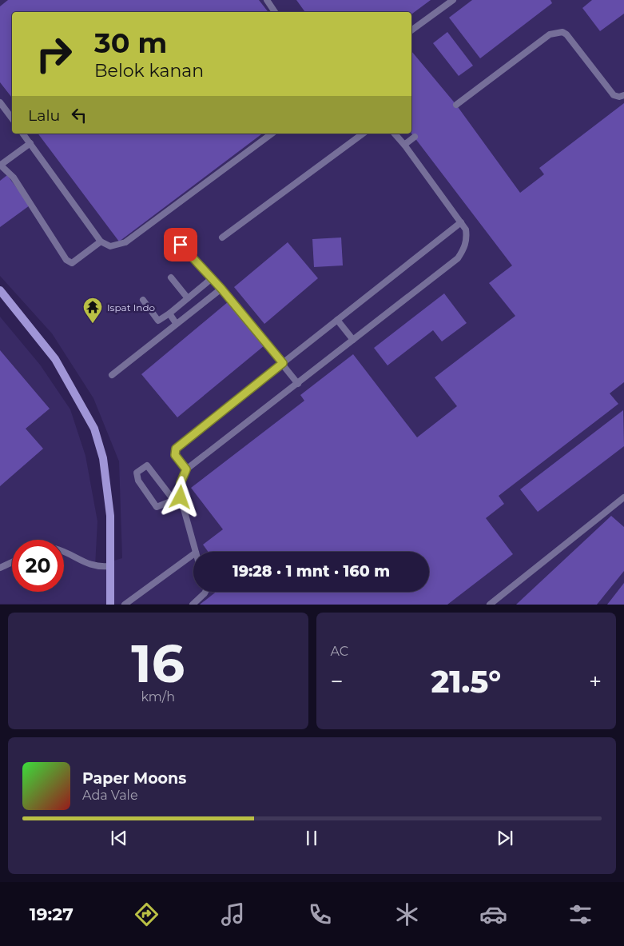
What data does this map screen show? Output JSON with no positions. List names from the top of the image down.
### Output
{
  "places": {
    "temple": ["Ispat Indo"]
  },
  "page": {
    "turn": ["30 m", "Belok kanan"],
    "then": "Lalu",
    "limit": "20",
    "trip": "19:28 · 1 mnt · 160 m",
    "tile": [
      ["16", "km/h"],
      "AC"
    ],
    "heat": ["−", "21.5°", "+"],
    "song": ["Paper Moons", "Ada Vale"],
    "tabs": "19:27"
  }
}
